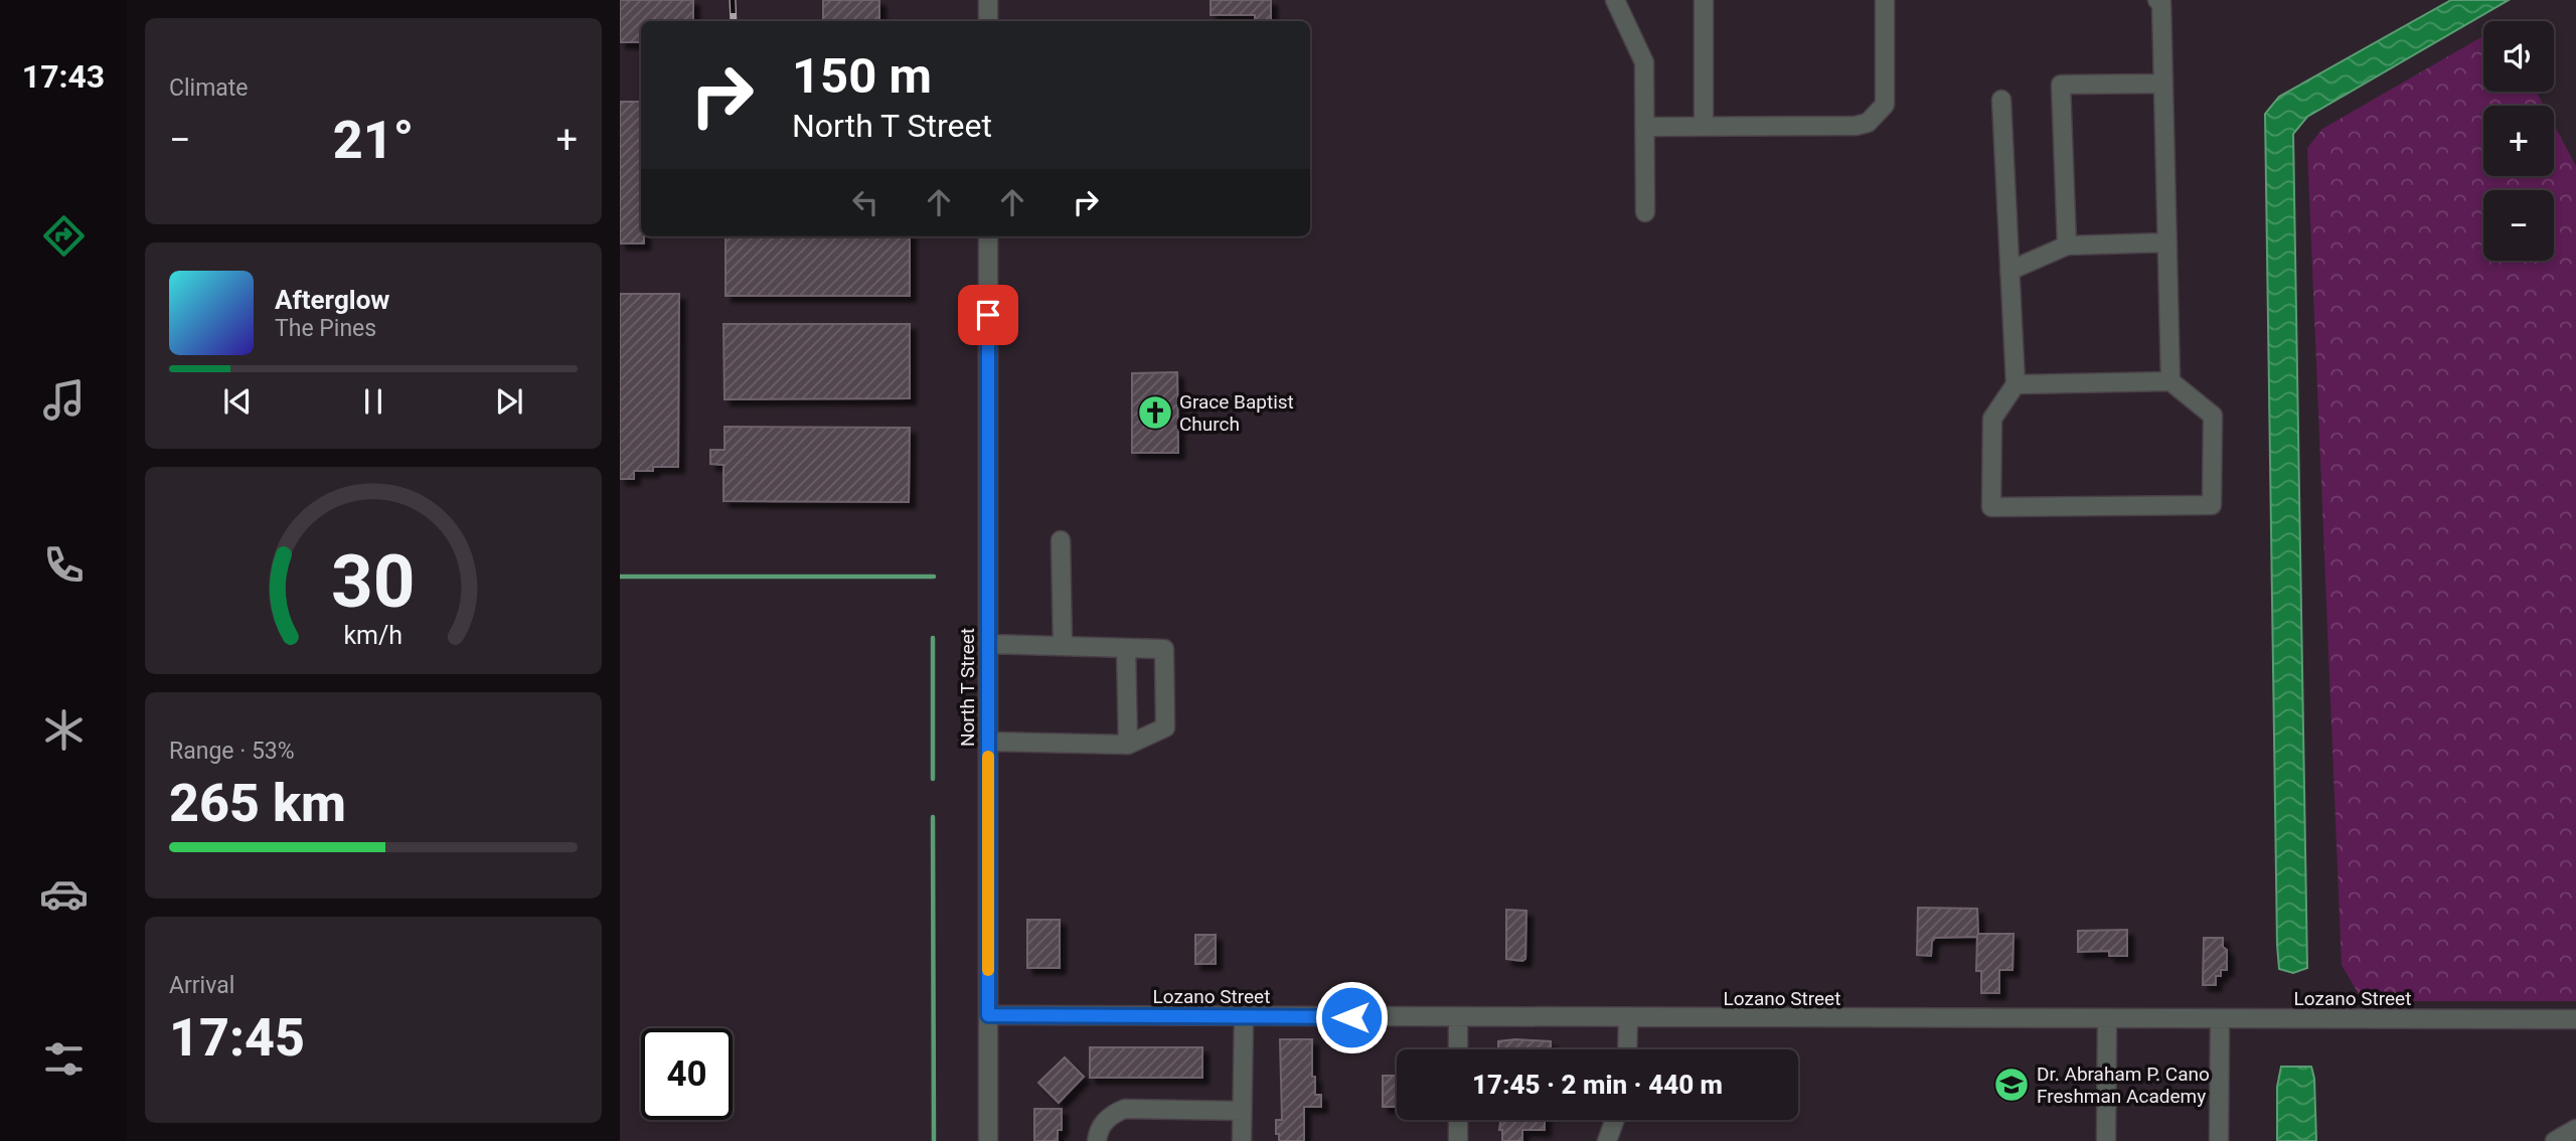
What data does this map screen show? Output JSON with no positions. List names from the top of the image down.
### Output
{
  "streets": {
    "street": ["North T Street", "Lozano Street"]
  },
  "crossings": [
    ["North T Street", "Lozano Street"]
  ],
  "places": {
    "church": ["Grace Baptist Church"],
    "school or university": ["Dr. Abraham P. Cano Freshman Academy"]
  },
  "page": {
    "tabs": "17:43",
    "tile": [
      "Climate",
      ["Range · 53%", "265 km"],
      ["Arrival", "17:45"]
    ],
    "map_buttons": ["+", "−"],
    "turn": ["150 m", "North T Street"],
    "heat": ["−", "21°", "+"],
    "song": ["Afterglow", "The Pines"],
    "limit": "40",
    "trip": "17:45 · 2 min · 440 m",
    "gauge": ["30", "km/h"]
  }
}
